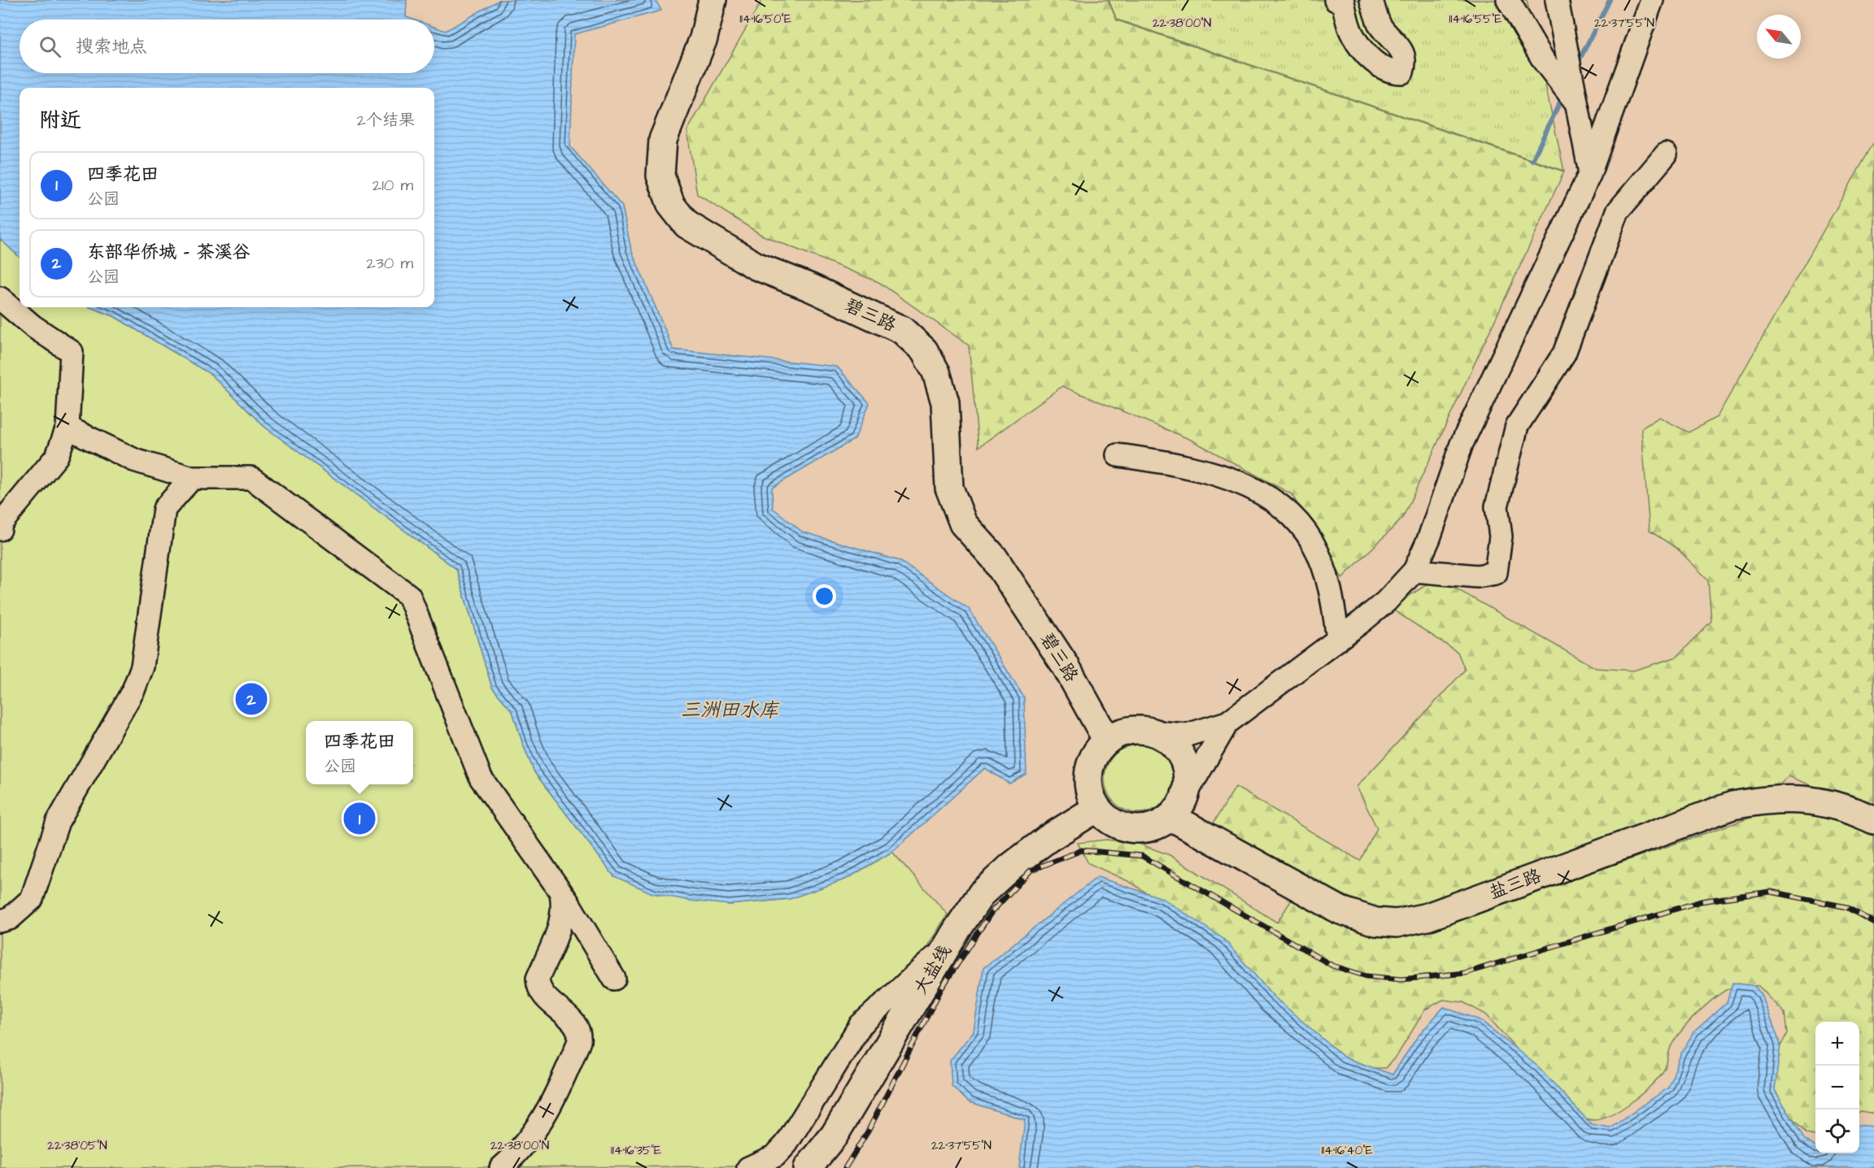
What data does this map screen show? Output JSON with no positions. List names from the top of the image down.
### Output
{
  "streets": {
    "main road": ["碧三路", "盐三路", "大盐线"]
  },
  "crossings": [
    ["碧三路", "盐三路"],
    ["碧三路", "大盐线"],
    ["盐三路", "大盐线"]
  ],
  "water": ["三洲田水库"],
  "north": "top left",
  "page": {
    "search": "搜索地点",
    "heading": ["附近", "2个结果"],
    "list": [
      {
        "mark": "1",
        "name": "四季花田",
        "note": "公园",
        "value": "210 m"
      },
      {
        "mark": "2",
        "name": "东部华侨城 - 茶溪谷",
        "note": "公园",
        "value": "230 m"
      }
    ],
    "pins": ["2", "1"],
    "popup": ["四季花田", "公园"],
    "map_buttons": ["+", "−"]
  },
  "coordinates": [
    "114°16'50\"E",
    "114°16'55\"E",
    "22°38'00\"N",
    "22°37'55\"N",
    "22°38'05\"N",
    "114°16'35\"E",
    "114°16'40\"E"
  ]
}
